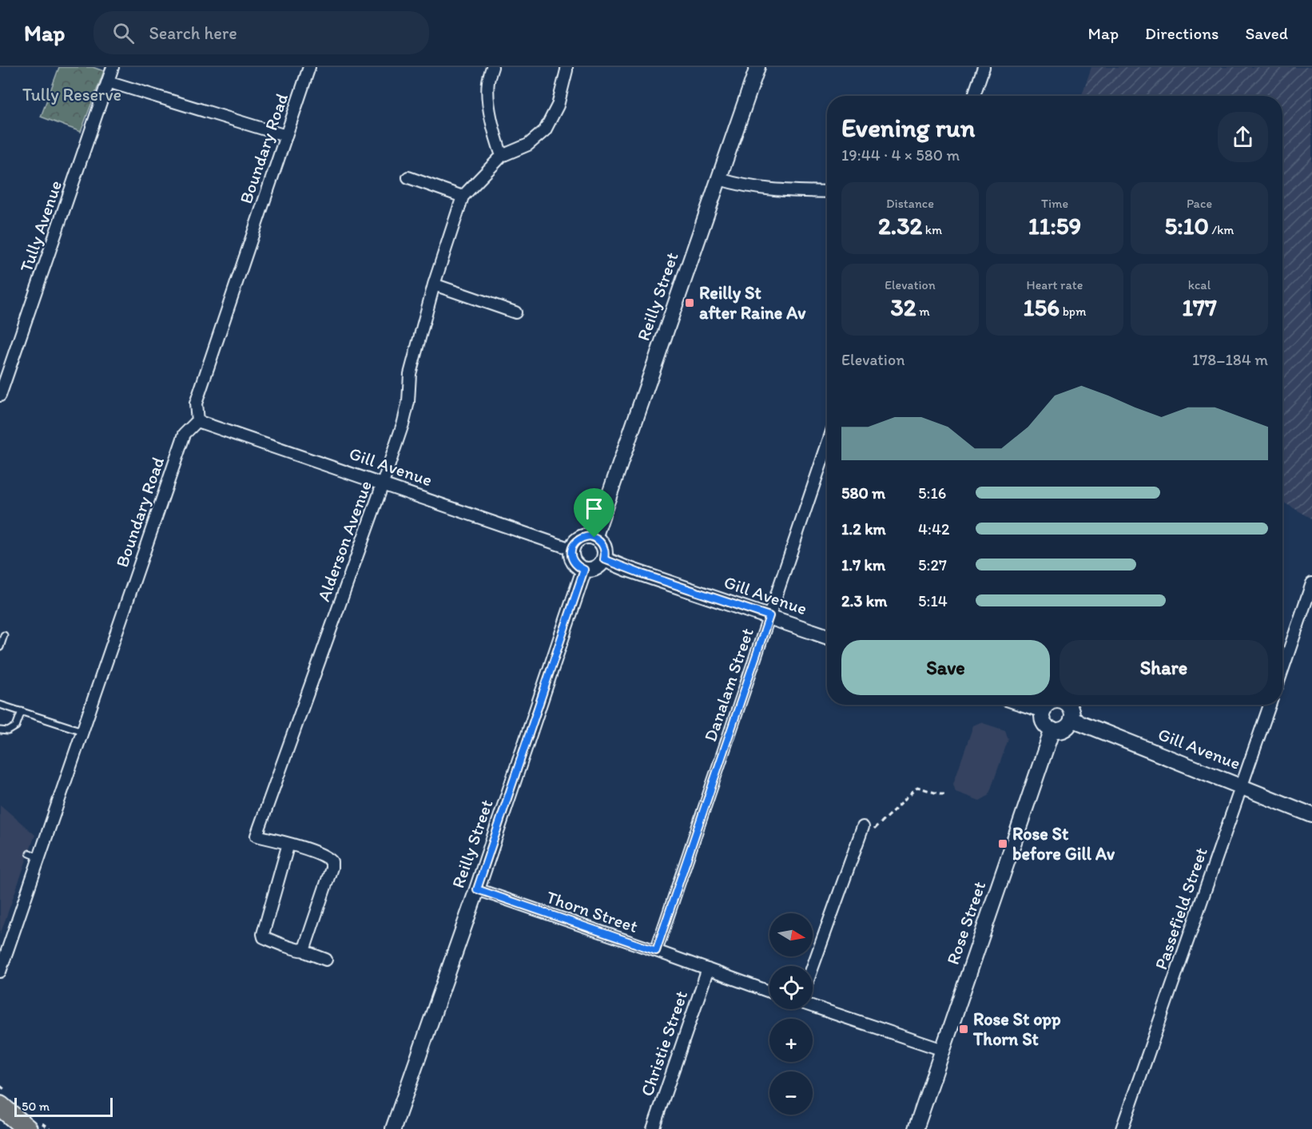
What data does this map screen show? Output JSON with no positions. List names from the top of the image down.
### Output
{
  "streets": {
    "main road": ["Reilly Street", "Gill Avenue", "Rose Street"],
    "street": [
      "Boundary Road",
      "Tully Avenue",
      "Alderson Avenue",
      "Danalam Street",
      "Passefield Street",
      "Thorn Street",
      "Christie Street"
    ]
  },
  "crossings": [
    ["Boundary Road", "Gill Avenue"],
    ["Reilly Street", "Gill Avenue"],
    ["Reilly Street", "Thorn Street"],
    ["Gill Avenue", "Alderson Avenue"],
    ["Gill Avenue", "Danalam Street"],
    ["Gill Avenue", "Passefield Street"],
    ["Danalam Street", "Thorn Street"],
    ["Thorn Street", "Christie Street"]
  ],
  "parks": ["Tully Reserve"],
  "places": {
    "transit": ["Reilly St after Raine Av", "Rose St before Gill Av", "Rose St opp Thorn St"]
  },
  "scale_bar": "50 m",
  "north": "right",
  "page": {
    "header": "Map",
    "search": "Search here",
    "nav": ["Map", "Directions", "Saved"],
    "heading": ["Evening run", "19:44 · 4 × 580 m"],
    "stats": [
      ["Distance", "2.32 km"],
      ["Time", "11:59"],
      ["Pace", "5:10 /km"],
      ["Elevation", "32 m"],
      ["Heart rate", "156 bpm"],
      ["kcal", "177"]
    ],
    "chart": ["Elevation", "178–184 m"],
    "list": [
      {
        "name": "580 m",
        "note": "5:16"
      },
      {
        "name": "1.2 km",
        "note": "4:42"
      },
      {
        "name": "1.7 km",
        "note": "5:27"
      },
      {
        "name": "2.3 km",
        "note": "5:14"
      }
    ],
    "buttons": ["Save", "Share"],
    "map_buttons": ["+", "−"],
    "scale": "50 m"
  }
}
